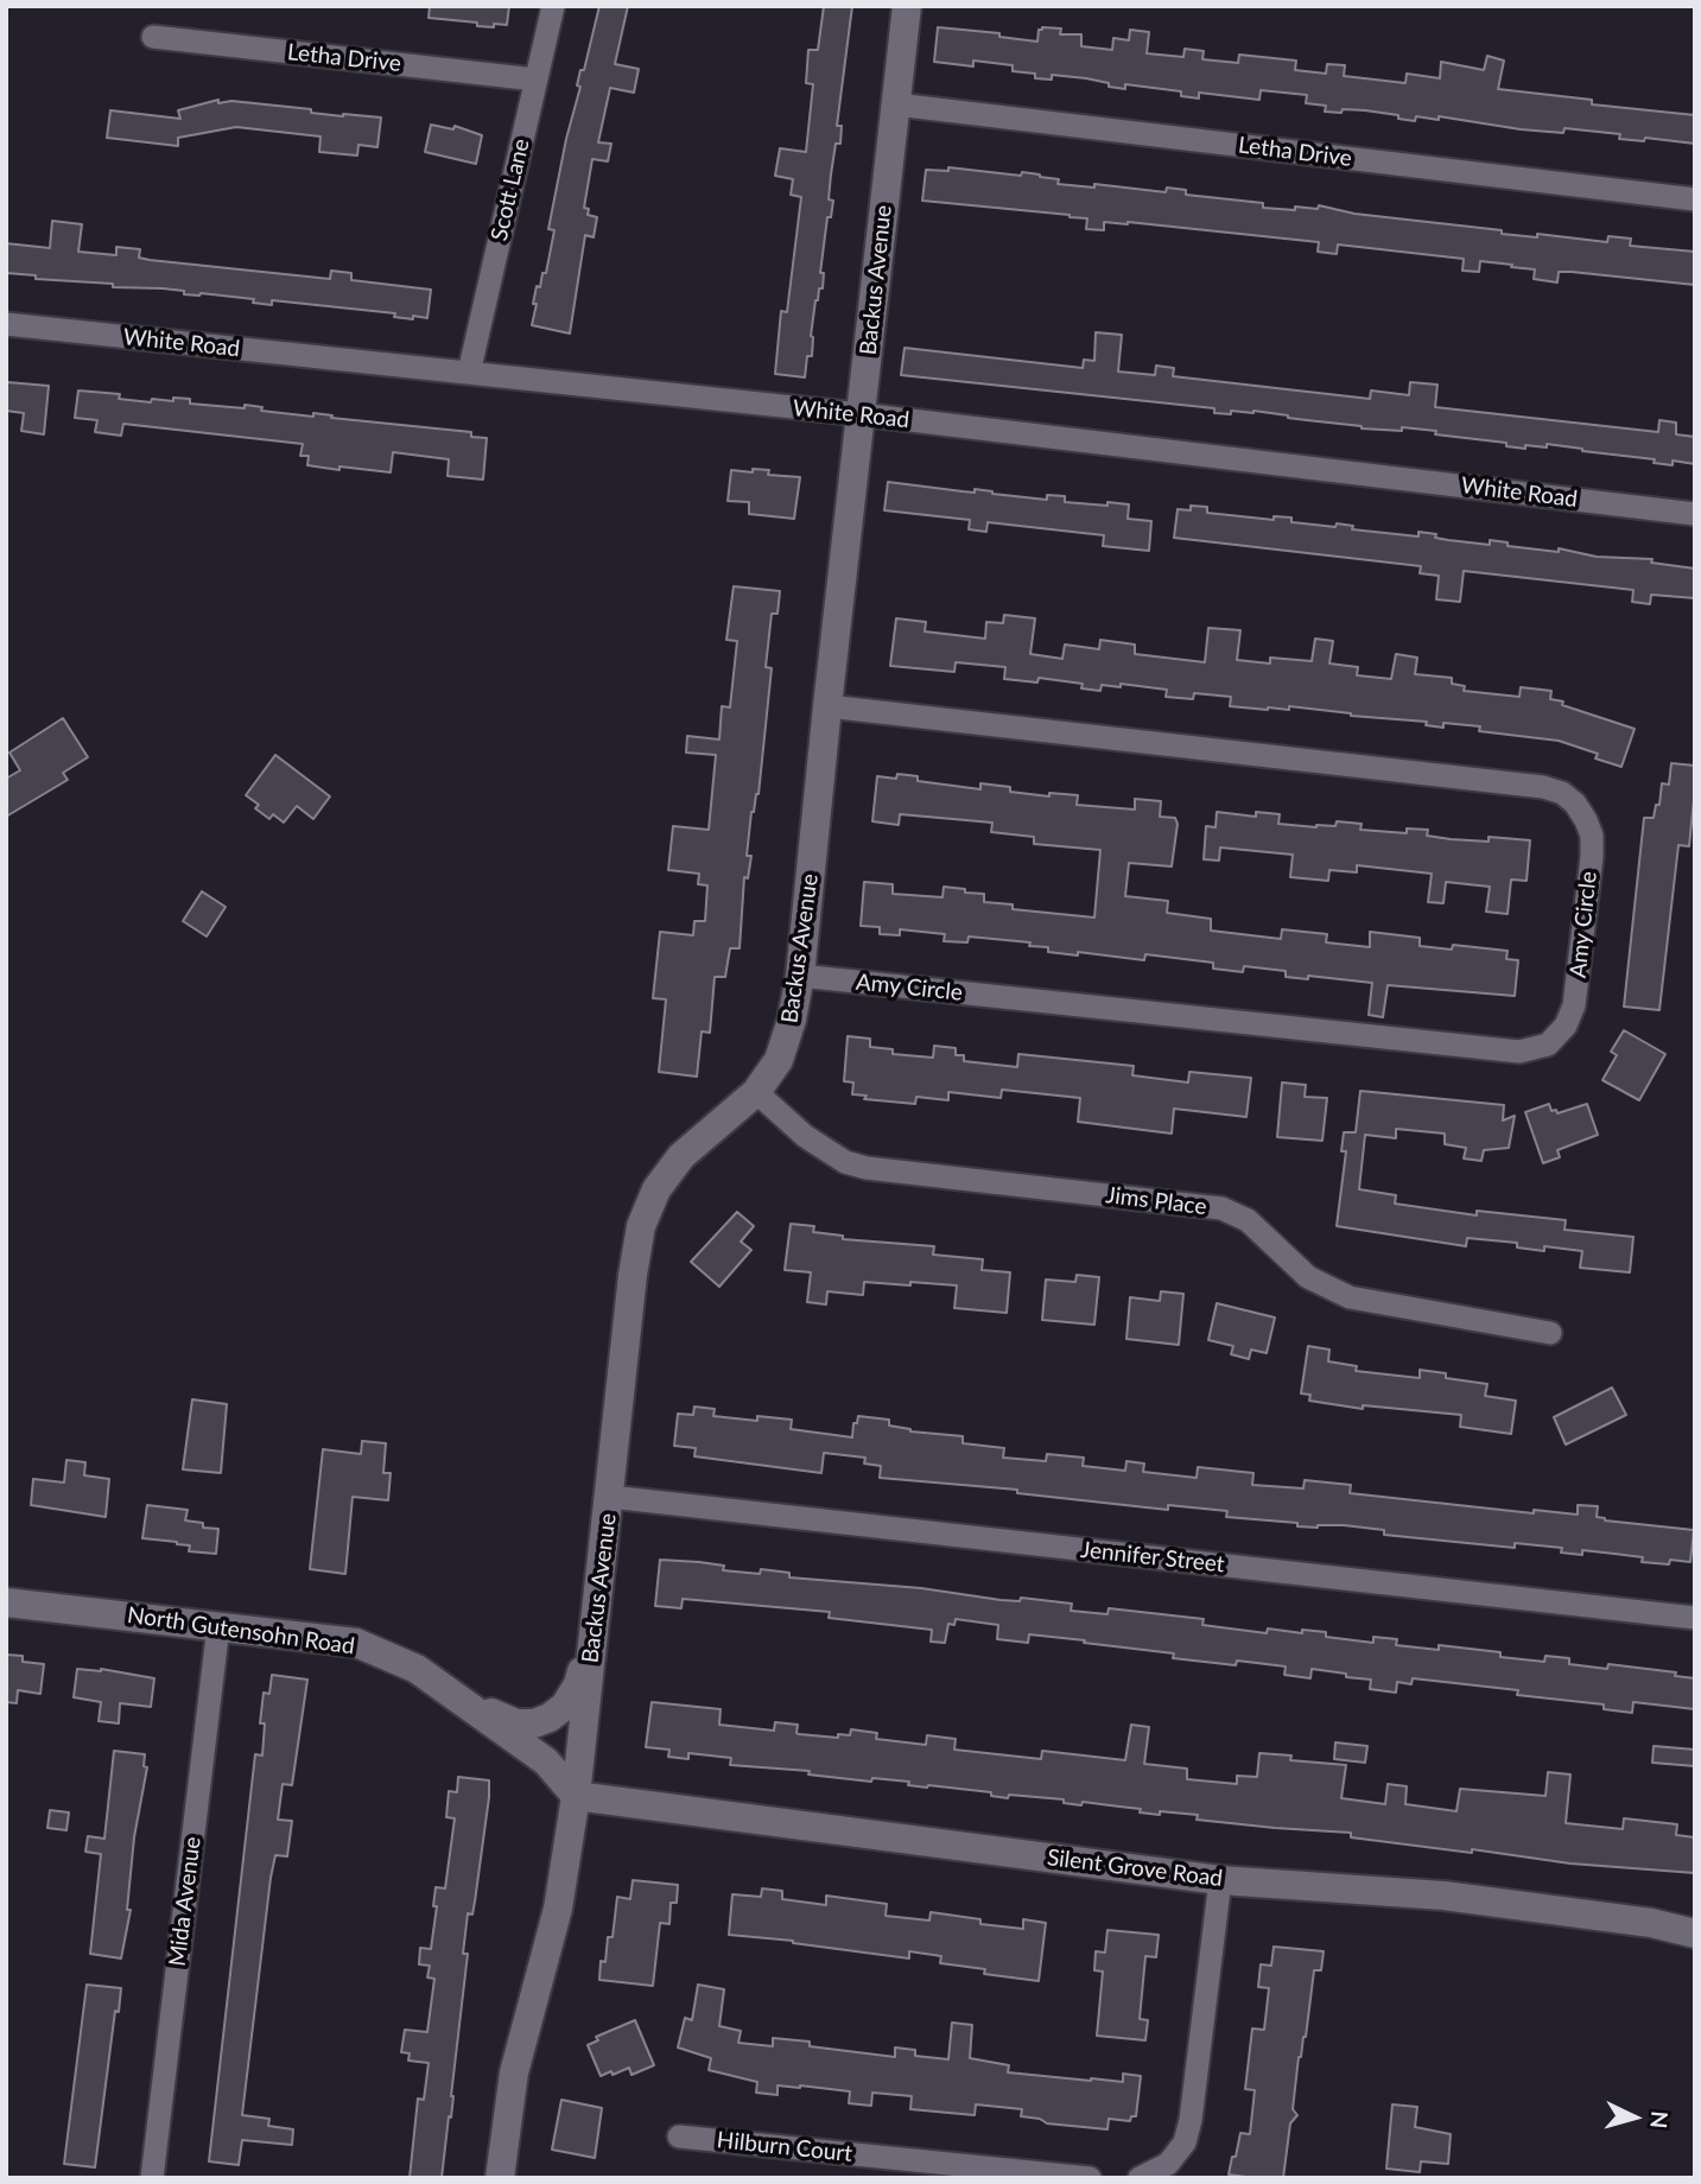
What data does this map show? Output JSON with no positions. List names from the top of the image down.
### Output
{
  "streets": {
    "street": [
      "Letha Drive",
      "Scott Lane",
      "Backus Avenue",
      "White Road",
      "Amy Circle",
      "Jims Place",
      "Jennifer Street",
      "North Gutensohn Road",
      "Silent Grove Road",
      "Mida Avenue",
      "Hilburn Court"
    ]
  },
  "crossings": [
    ["Letha Drive", "Scott Lane"],
    ["Letha Drive", "Backus Avenue"],
    ["Scott Lane", "White Road"],
    ["Backus Avenue", "White Road"],
    ["Backus Avenue", "Amy Circle"],
    ["Backus Avenue", "Jims Place"],
    ["Backus Avenue", "Jennifer Street"],
    ["Backus Avenue", "North Gutensohn Road"],
    ["Backus Avenue", "Silent Grove Road"],
    ["North Gutensohn Road", "Silent Grove Road"],
    ["North Gutensohn Road", "Mida Avenue"]
  ],
  "north": "right"
}
